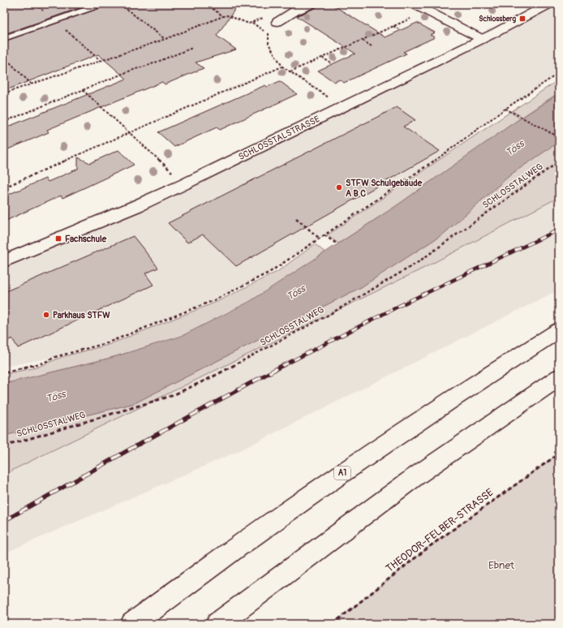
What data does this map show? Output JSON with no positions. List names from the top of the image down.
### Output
{
  "streets": {
    "main road": ["SCHLOSSTALSTRASSE", "A1"],
    "path": ["SCHLOSSTALWEG", "THEODOR-FELBER-STRASSE"]
  },
  "water": ["Töss"],
  "parks": ["Ebnet"],
  "places": {
    "transit": ["Schlossberg", "Fachschule"],
    "other": ["STFW Schulgebäude A B C", "Parkhaus STFW"]
  }
}
